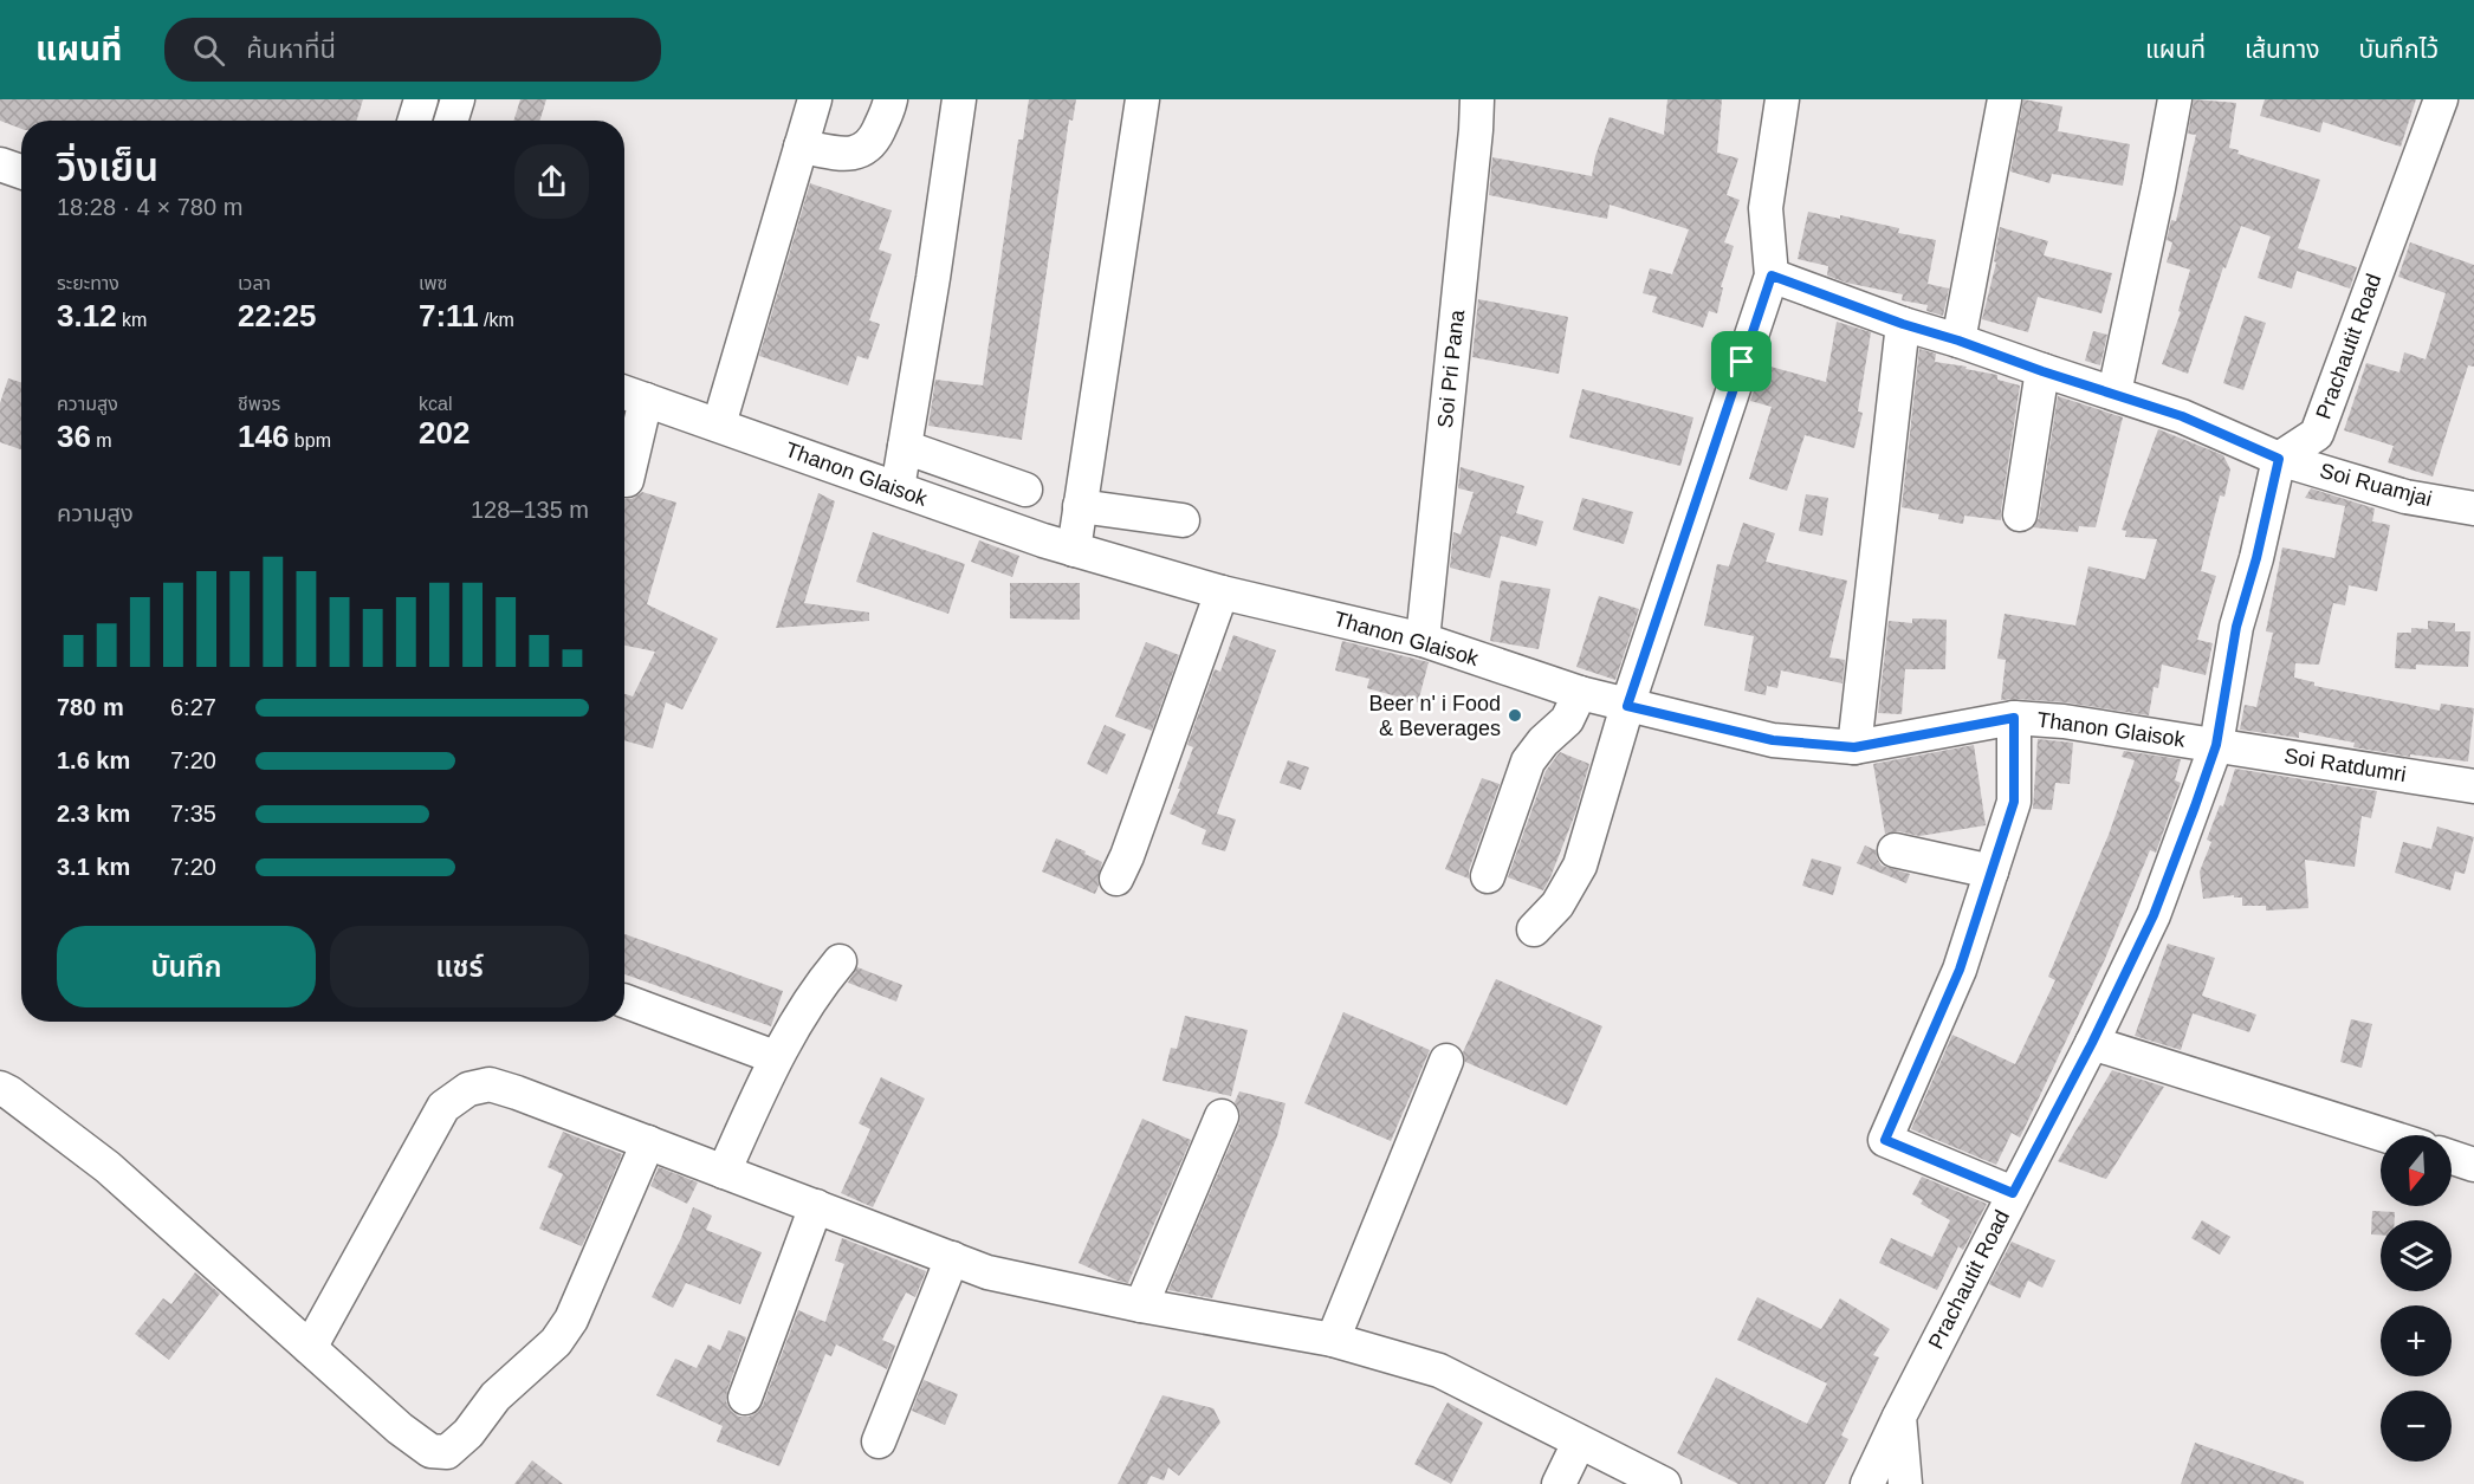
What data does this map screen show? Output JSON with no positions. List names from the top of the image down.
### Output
{
  "streets": {
    "street": [
      "Prachautit Road",
      "Soi Pri Pana",
      "Thanon Glaisok",
      "Soi Ruamjai",
      "Soi Ratdumri"
    ]
  },
  "crossings": [
    ["Prachautit Road", "Thanon Glaisok"],
    ["Prachautit Road", "Soi Ruamjai"],
    ["Prachautit Road", "Soi Ratdumri"],
    ["Soi Pri Pana", "Thanon Glaisok"],
    ["Thanon Glaisok", "Soi Ratdumri"]
  ],
  "places": ["Beer n' i Food & Beverages"],
  "north": "bottom",
  "page": {
    "header": "แผนที่",
    "search": "ค้นหาที่นี่",
    "nav": ["แผนที่", "เส้นทาง", "บันทึกไว้"],
    "heading": ["วิ่งเย็น", "18:28 · 4 × 780 m"],
    "stats": [
      ["ระยะทาง", "3.12 km"],
      ["เวลา", "22:25"],
      ["เพซ", "7:11 /km"],
      ["ความสูง", "36 m"],
      ["ชีพจร", "146 bpm"],
      ["kcal", "202"]
    ],
    "chart": ["ความสูง", "128–135 m"],
    "list": [
      {
        "name": "780 m",
        "note": "6:27"
      },
      {
        "name": "1.6 km",
        "note": "7:20"
      },
      {
        "name": "2.3 km",
        "note": "7:35"
      },
      {
        "name": "3.1 km",
        "note": "7:20"
      }
    ],
    "buttons": ["บันทึก", "แชร์"],
    "map_buttons": ["+", "−"]
  }
}
